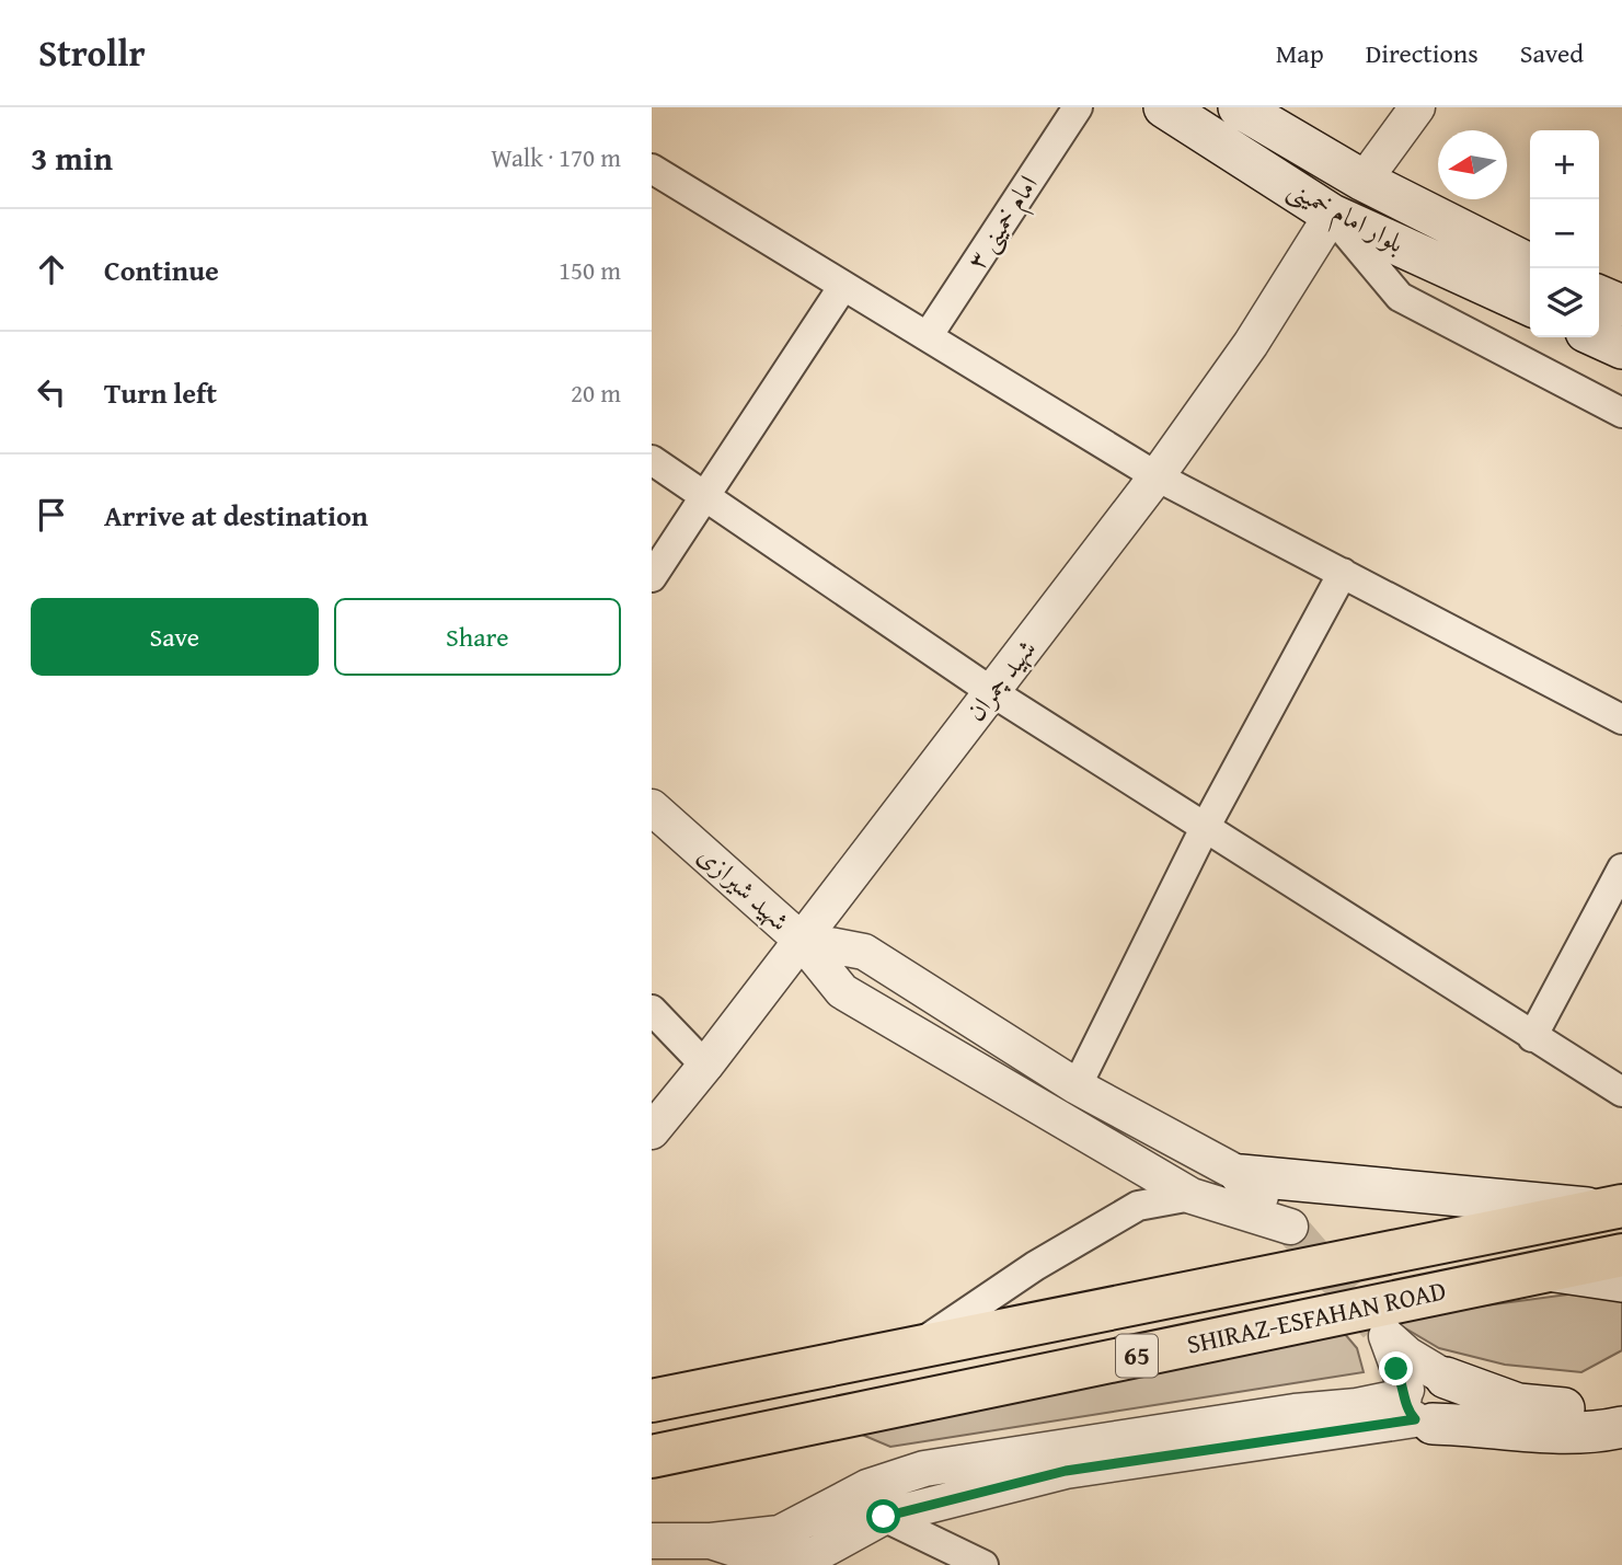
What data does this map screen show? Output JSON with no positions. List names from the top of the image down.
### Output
{
  "streets": {
    "highway": ["SHIRAZ-ESFAHAN ROAD", "65"],
    "main road": ["بلوار امام خمینی"],
    "street": ["امام خمینی ۳", "شهید چمران", "شهید شیرازی"]
  },
  "crossings": [
    ["بلوار امام خمینی", "شهید چمران"],
    ["شهید چمران", "شهید شیرازی"]
  ],
  "north": "left",
  "page": {
    "header": "Strollr",
    "nav": ["Map", "Directions", "Saved"],
    "heading": ["3 min", "Walk · 170 m"],
    "map_buttons": ["+", "−"],
    "list": [
      ["Continue", "150 m"],
      ["Turn left", "20 m"],
      "Arrive at destination"
    ],
    "buttons": ["Save", "Share"]
  }
}
